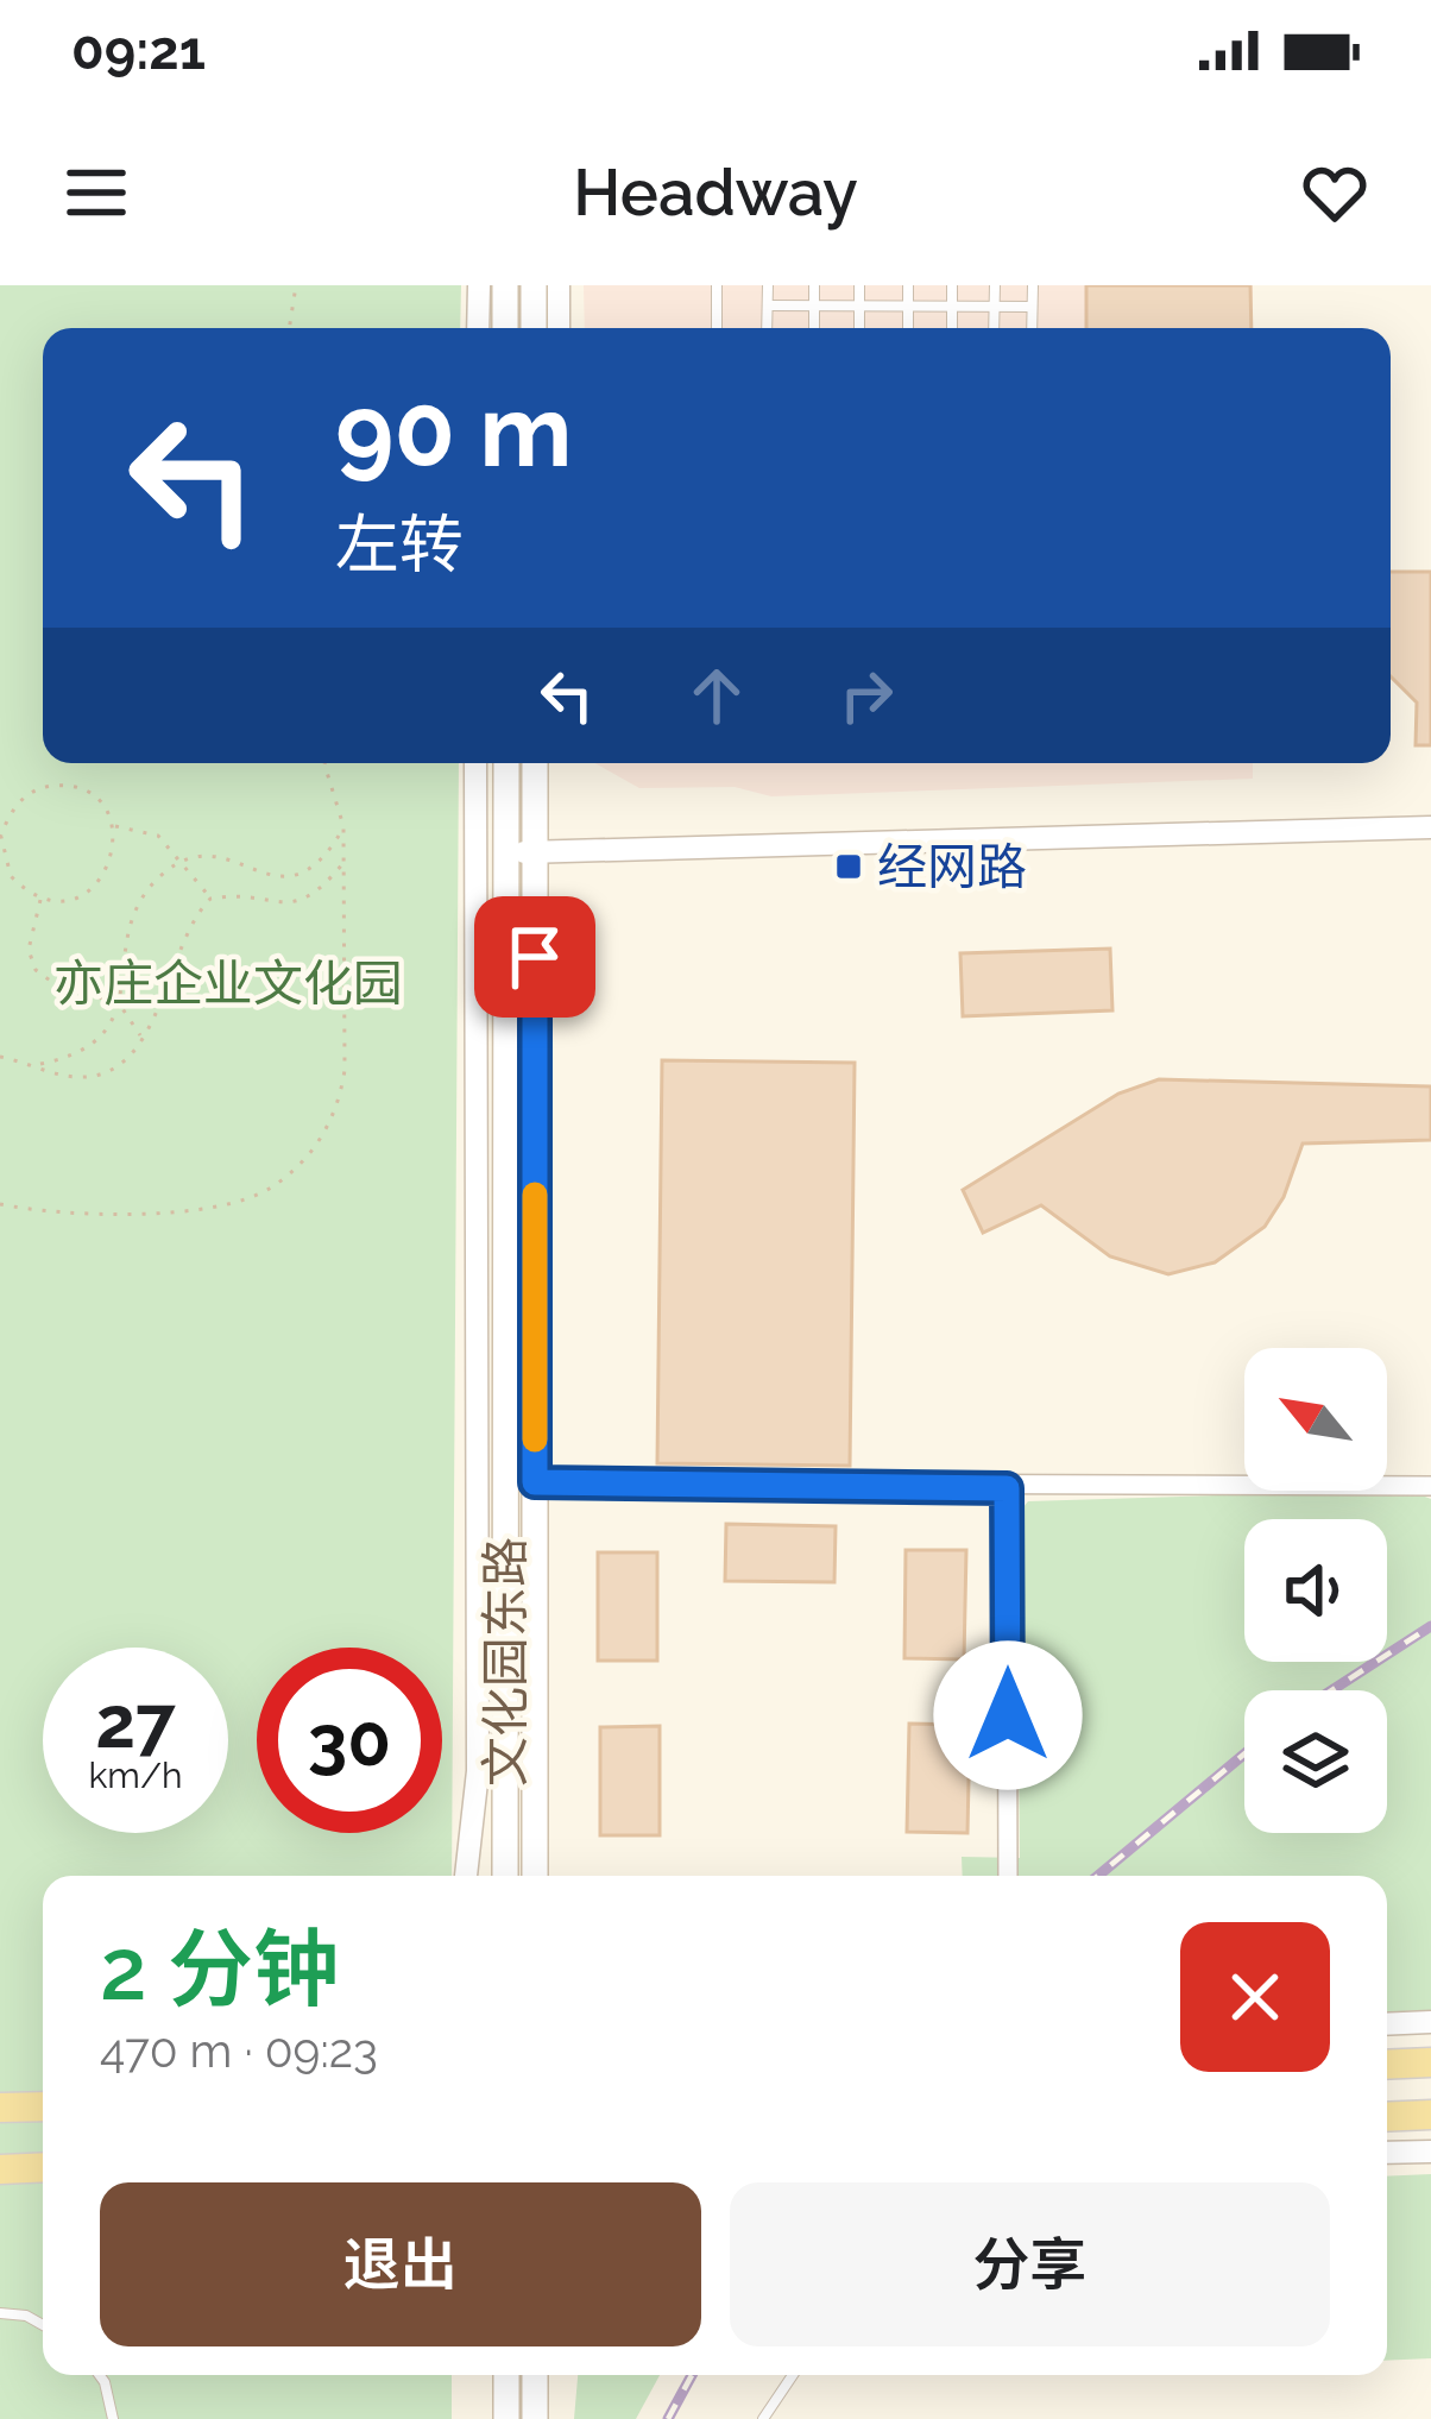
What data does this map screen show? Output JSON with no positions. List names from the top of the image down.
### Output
{
  "streets": {
    "main road": ["文化园东路"]
  },
  "parks": ["亦庄企业文化园"],
  "places": {
    "transit": ["经网路"]
  },
  "north": "top left",
  "page": {
    "status": "09:21",
    "header": "Headway",
    "turn": ["90 m", "左转"],
    "speed": "27 km/h",
    "limit": "30",
    "heading": ["2 分钟", "470 m · 09:23"],
    "buttons": ["退出", "分享"]
  }
}
